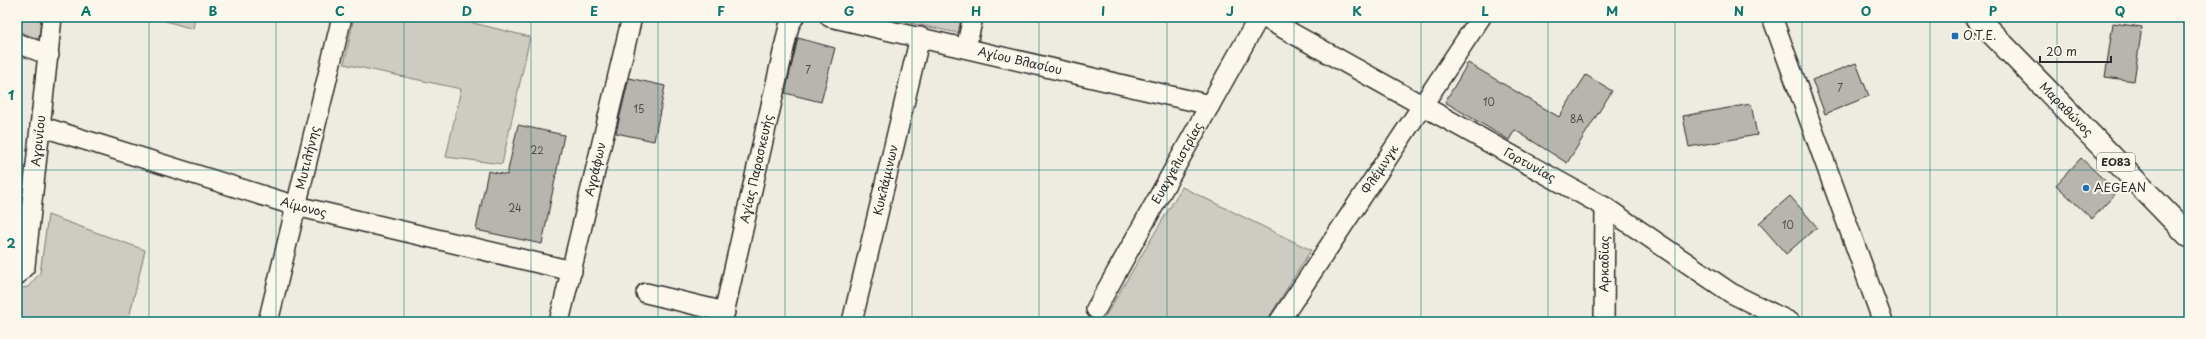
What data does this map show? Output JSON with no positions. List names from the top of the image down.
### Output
{
  "streets": {
    "main road": ["Μαραθώνος", "ΕΟ83"],
    "street": [
      "Αγίου Βλασίου",
      "Αγρινίου",
      "Μυτιλήνης",
      "Ευαγγελιστρίας",
      "Γορτυνίας",
      "Αγίας Παρασκευής",
      "Φλέμινγκ",
      "Αγράφων",
      "Κυκλάμινων",
      "Αίμονος",
      "Αρκαδίας"
    ]
  },
  "crossings": [
    ["Αγίου Βλασίου", "Ευαγγελιστρίας"],
    ["Αγίου Βλασίου", "Κυκλάμινων"],
    ["Αγρινίου", "Αίμονος"],
    ["Μυτιλήνης", "Αίμονος"],
    ["Γορτυνίας", "Φλέμινγκ"],
    ["Γορτυνίας", "Αρκαδίας"],
    ["Αγράφων", "Αίμονος"]
  ],
  "places": {
    "transit": ["Ο.Τ.Ε."],
    "other": ["AEGEAN"]
  },
  "house_numbers": [
    "7",
    "7",
    "10",
    "15",
    "8A",
    "22",
    "24",
    "10"
  ],
  "scale_bar": "20 m",
  "grid": {
    "columns": [
      "A",
      "B",
      "C",
      "D",
      "E",
      "F",
      "G",
      "H",
      "I",
      "J",
      "K",
      "L",
      "M",
      "N",
      "O",
      "P",
      "Q"
    ],
    "rows": ["1", "2"]
  }
}
